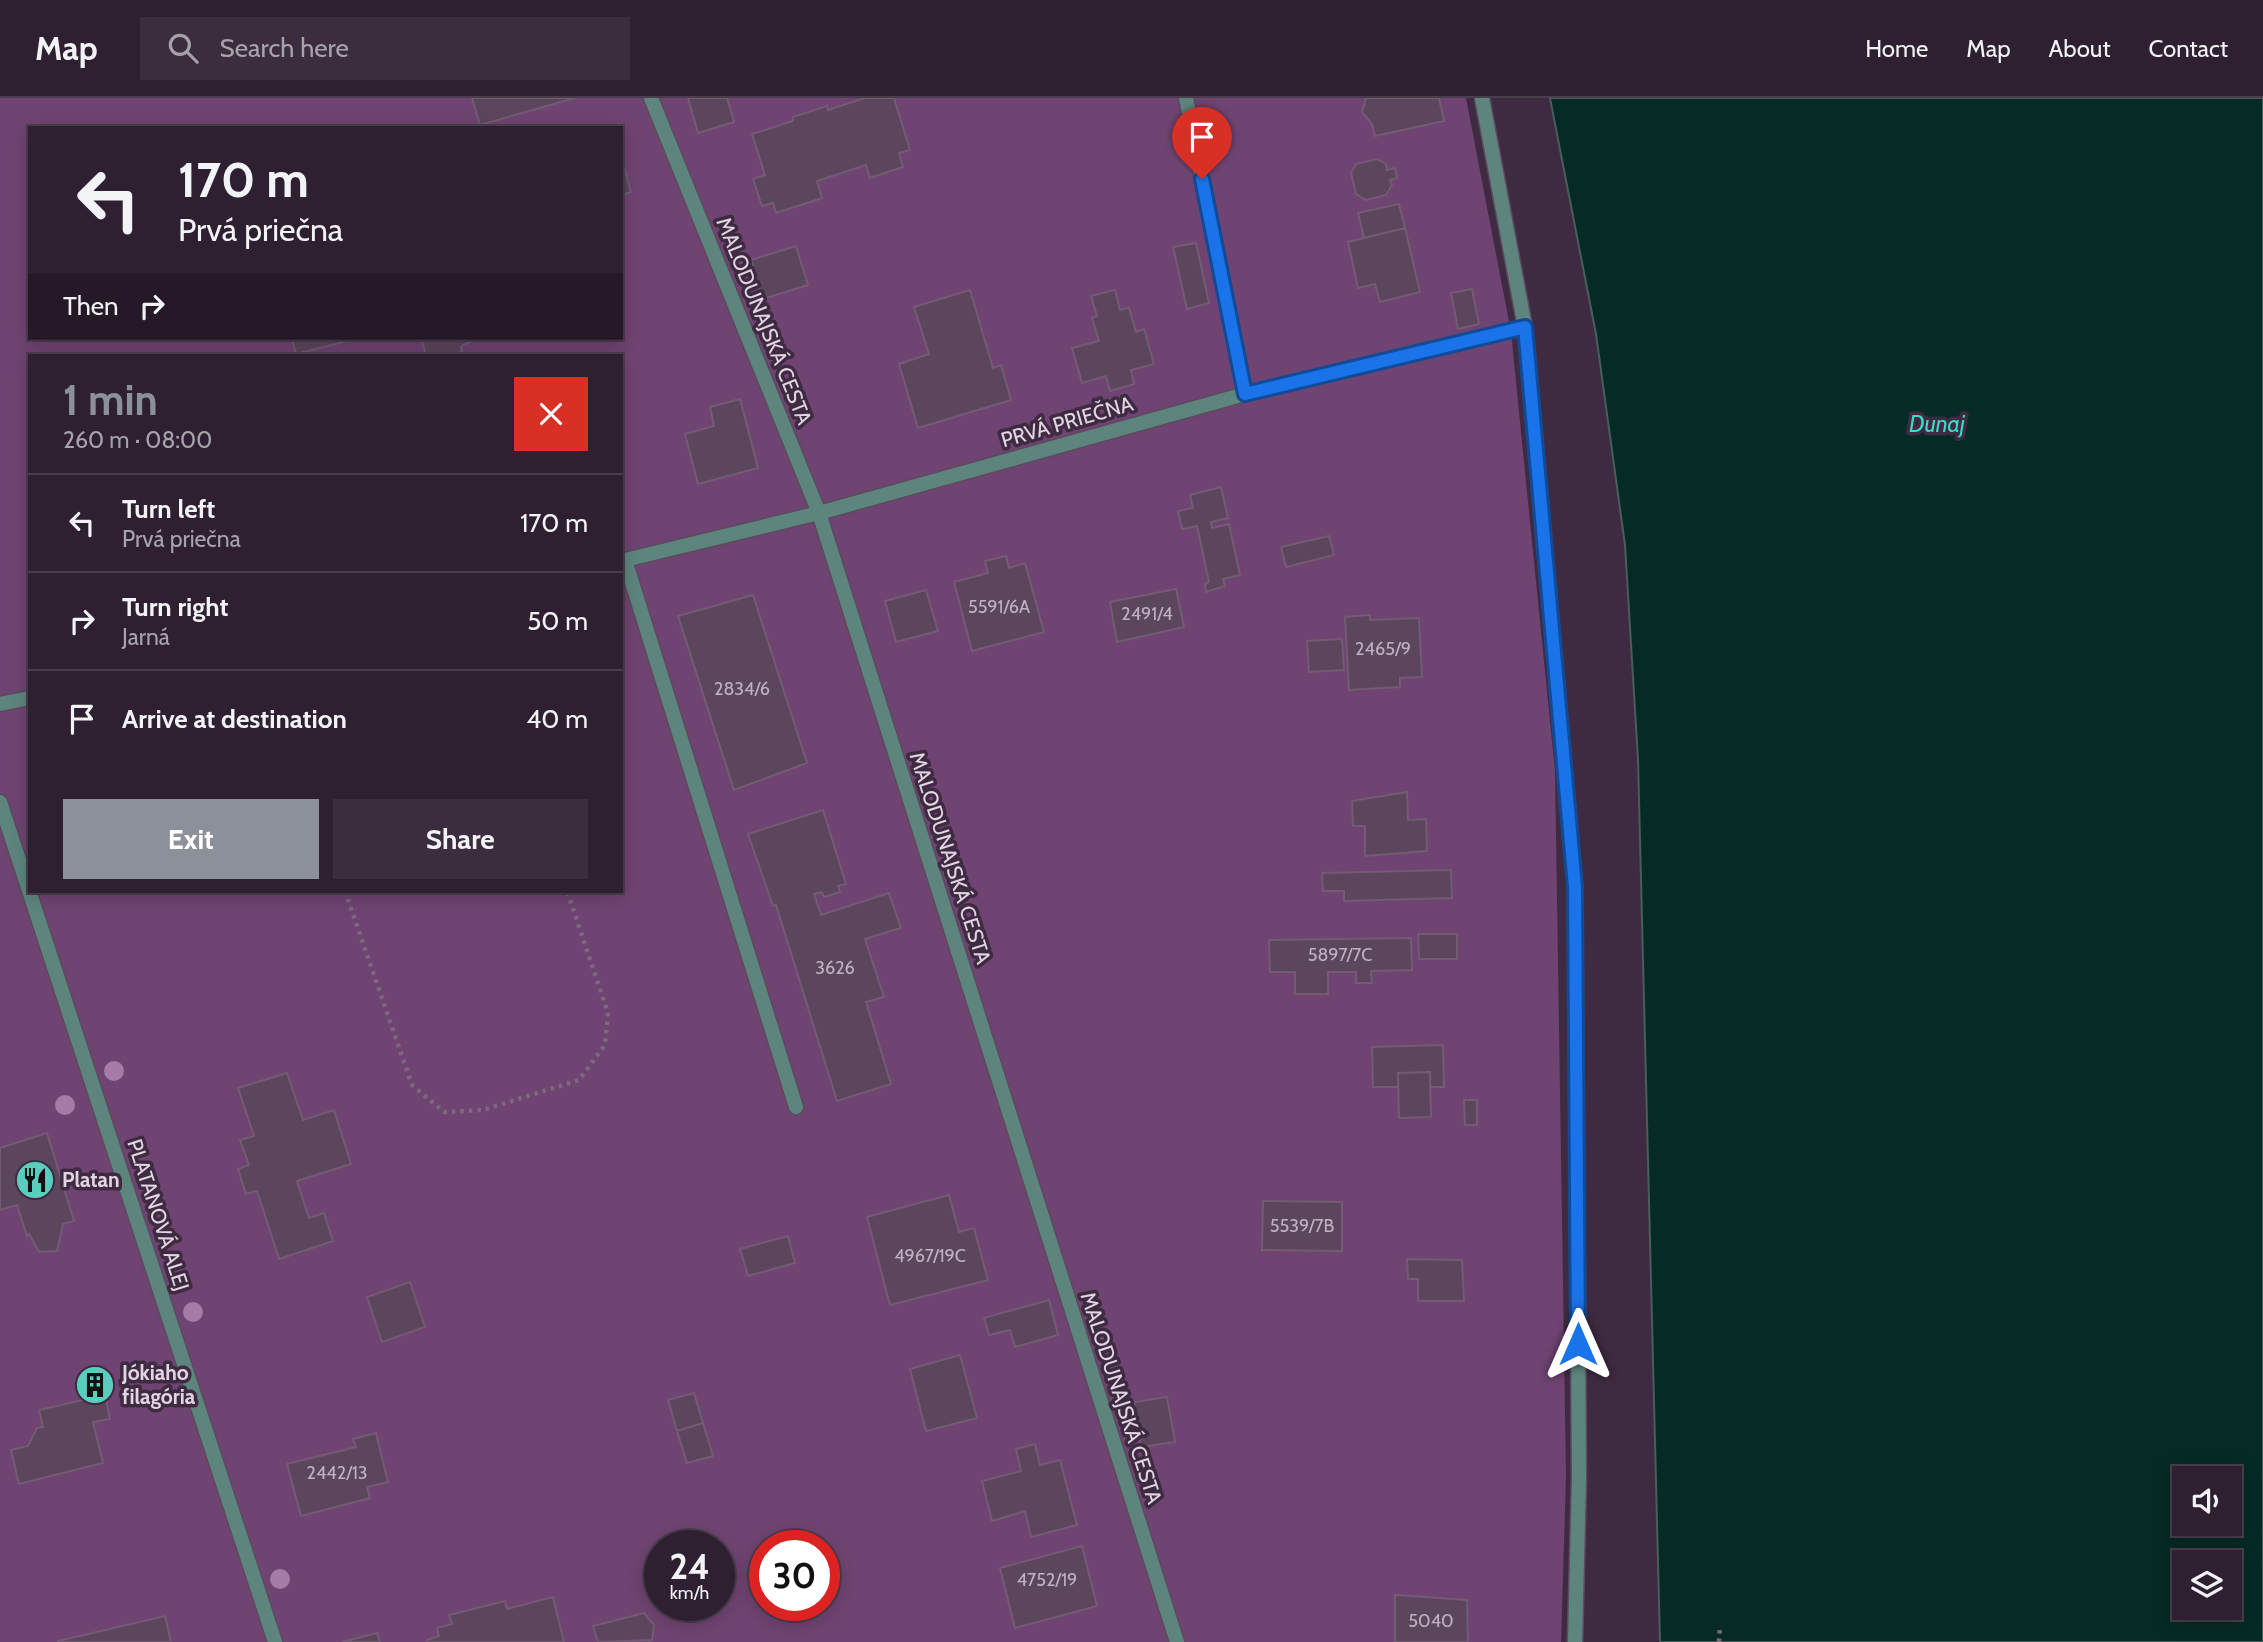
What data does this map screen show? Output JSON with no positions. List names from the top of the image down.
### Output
{
  "streets": {
    "street": ["MALODUNAJSKÁ CESTA", "PRVÁ PRIEČNA", "PLATANOVÁ ALEJ"]
  },
  "crossings": [
    ["MALODUNAJSKÁ CESTA", "PRVÁ PRIEČNA"]
  ],
  "water": ["Dunaj"],
  "places": {
    "restaurant": ["Platan"],
    "building": ["Jókiaho filagória"]
  },
  "house_numbers": [
    "5591/6A",
    "2491/4",
    "2465/9",
    "2834/6",
    "5897/7C",
    "3626",
    "5539/7B",
    "4967/19C",
    "2442/13",
    "4752/19",
    "5040"
  ],
  "page": {
    "header": "Map",
    "search": "Search here",
    "nav": [
      "Home",
      "Map",
      "About",
      "Contact"
    ],
    "turn": ["170 m", "Prvá priečna"],
    "then": "Then",
    "heading": ["1 min", "260 m · 08:00"],
    "list": [
      {
        "name": "Turn left",
        "note": "Prvá priečna",
        "value": "170 m"
      },
      {
        "name": "Turn right",
        "note": "Jarná",
        "value": "50 m"
      },
      {
        "name": "Arrive at destination",
        "value": "40 m"
      }
    ],
    "buttons": ["Exit", "Share"],
    "speed": "24 km/h",
    "limit": "30"
  }
}
